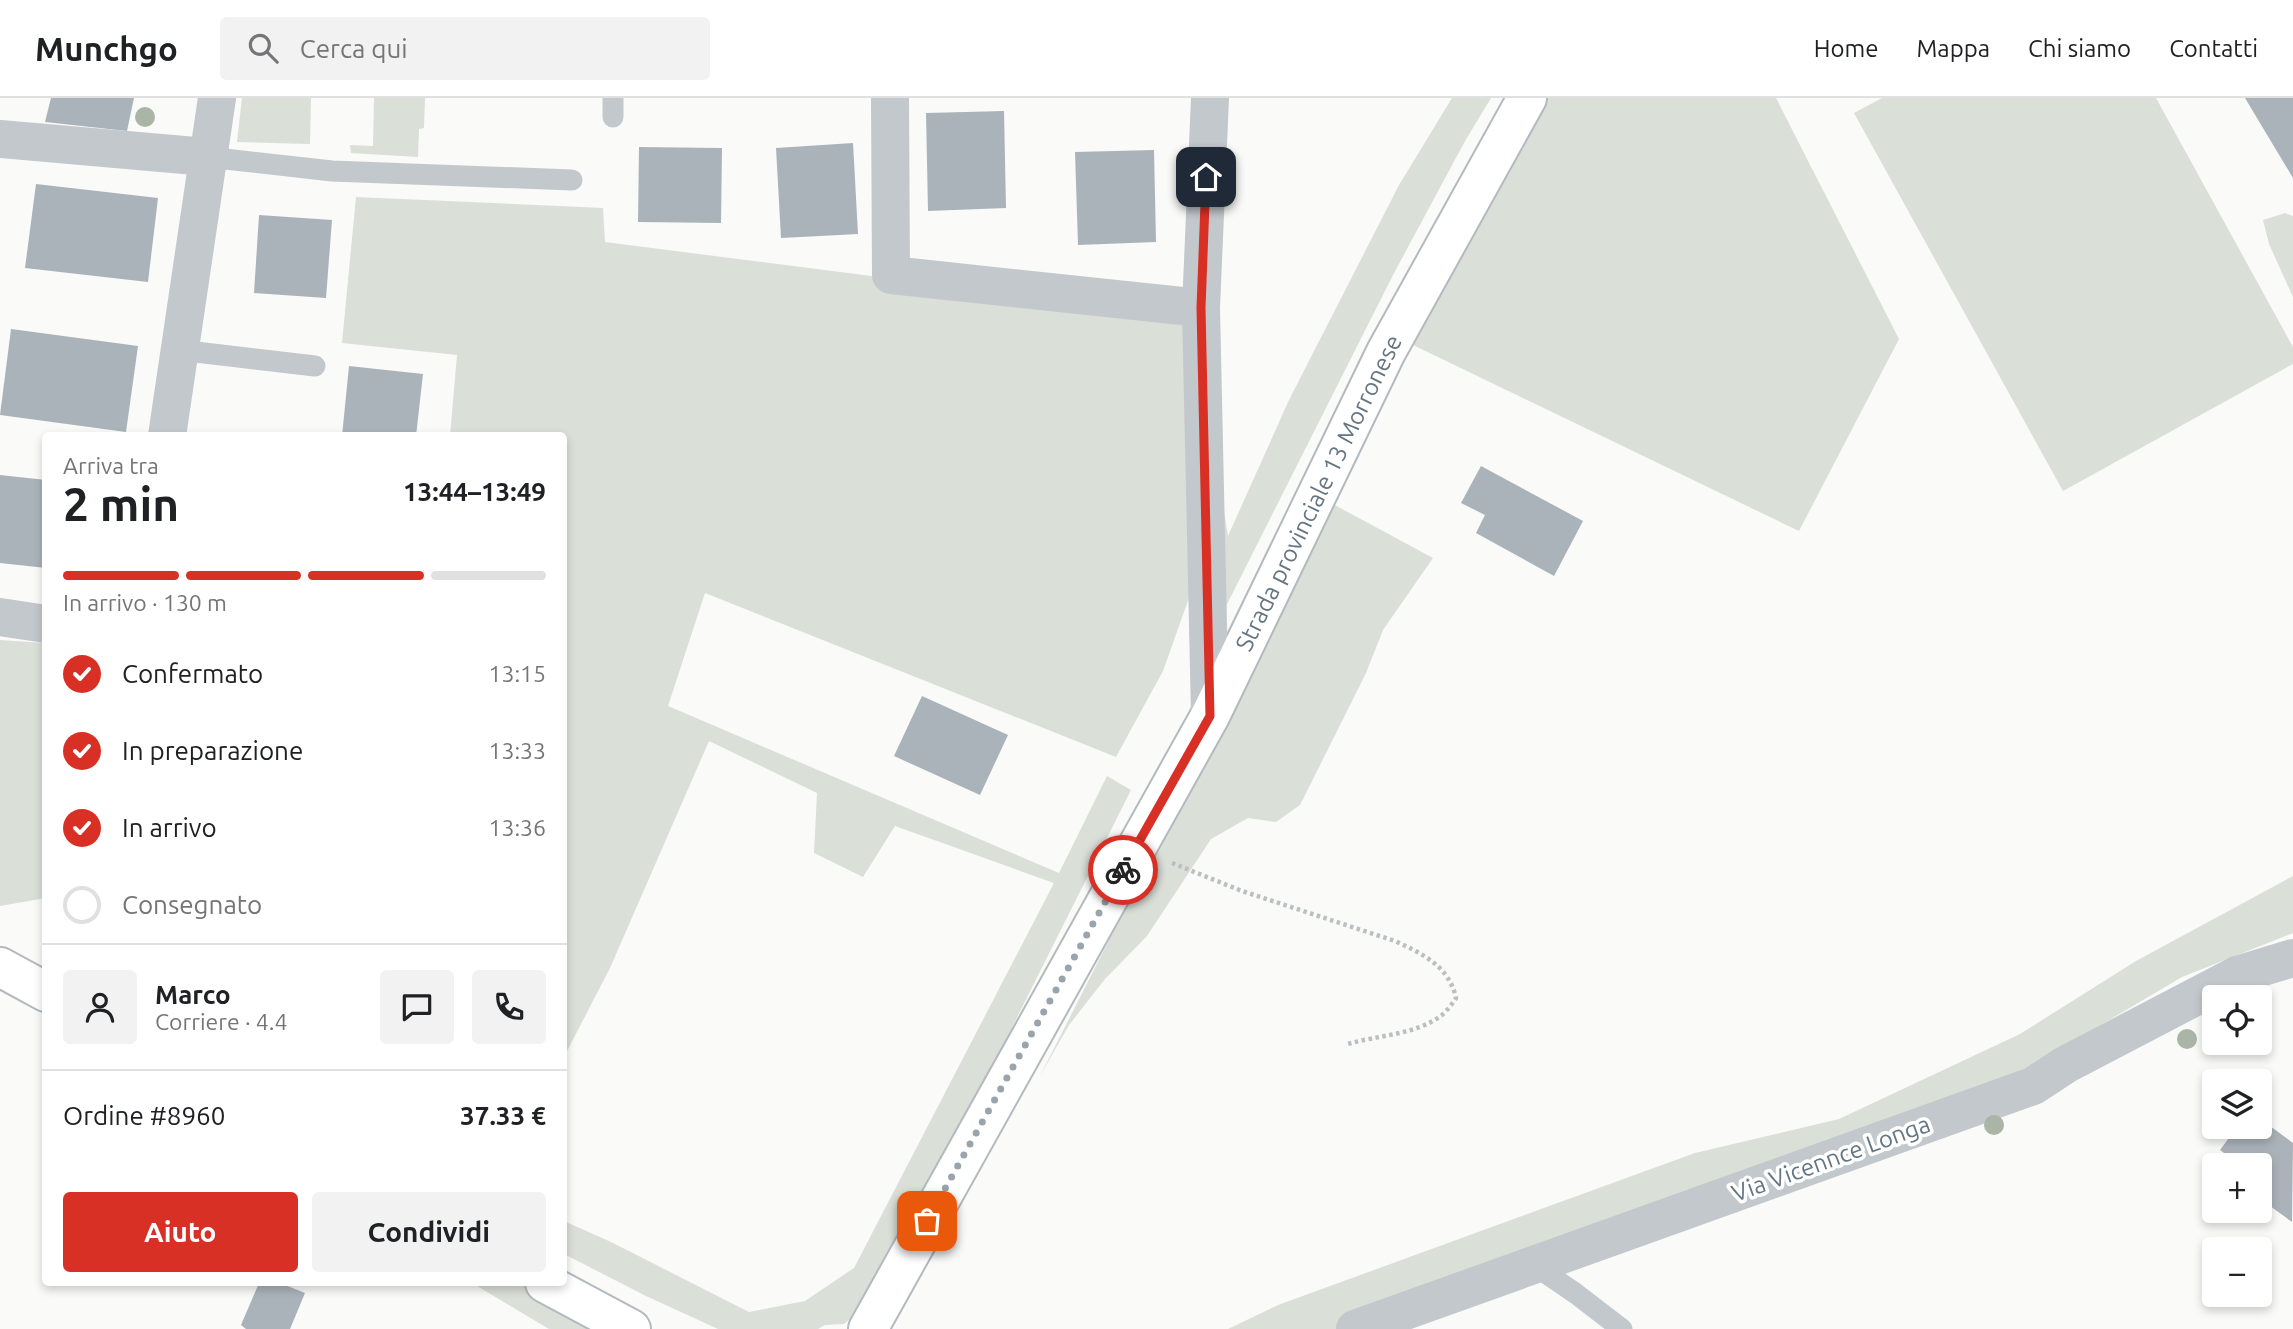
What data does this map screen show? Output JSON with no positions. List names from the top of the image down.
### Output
{
  "streets": {
    "main road": ["Strada provinciale 13 Morronese"],
    "street": ["Via Vicennce Longa"]
  },
  "page": {
    "header": "Munchgo",
    "search": "Cerca qui",
    "nav": [
      "Home",
      "Mappa",
      "Chi siamo",
      "Contatti"
    ],
    "heading": ["2 min", "Arriva tra", "13:44–13:49"],
    "panel": [
      "Marco",
      "Corriere · 4.4",
      "Ordine #8960",
      "37.33 €"
    ],
    "bar": "In arrivo · 130 m",
    "list": [
      ["Confermato", "13:15"],
      ["In preparazione", "13:33"],
      ["In arrivo", "13:36"],
      "Consegnato"
    ],
    "map_buttons": ["+", "−"],
    "buttons": ["Aiuto", "Condividi"]
  }
}
